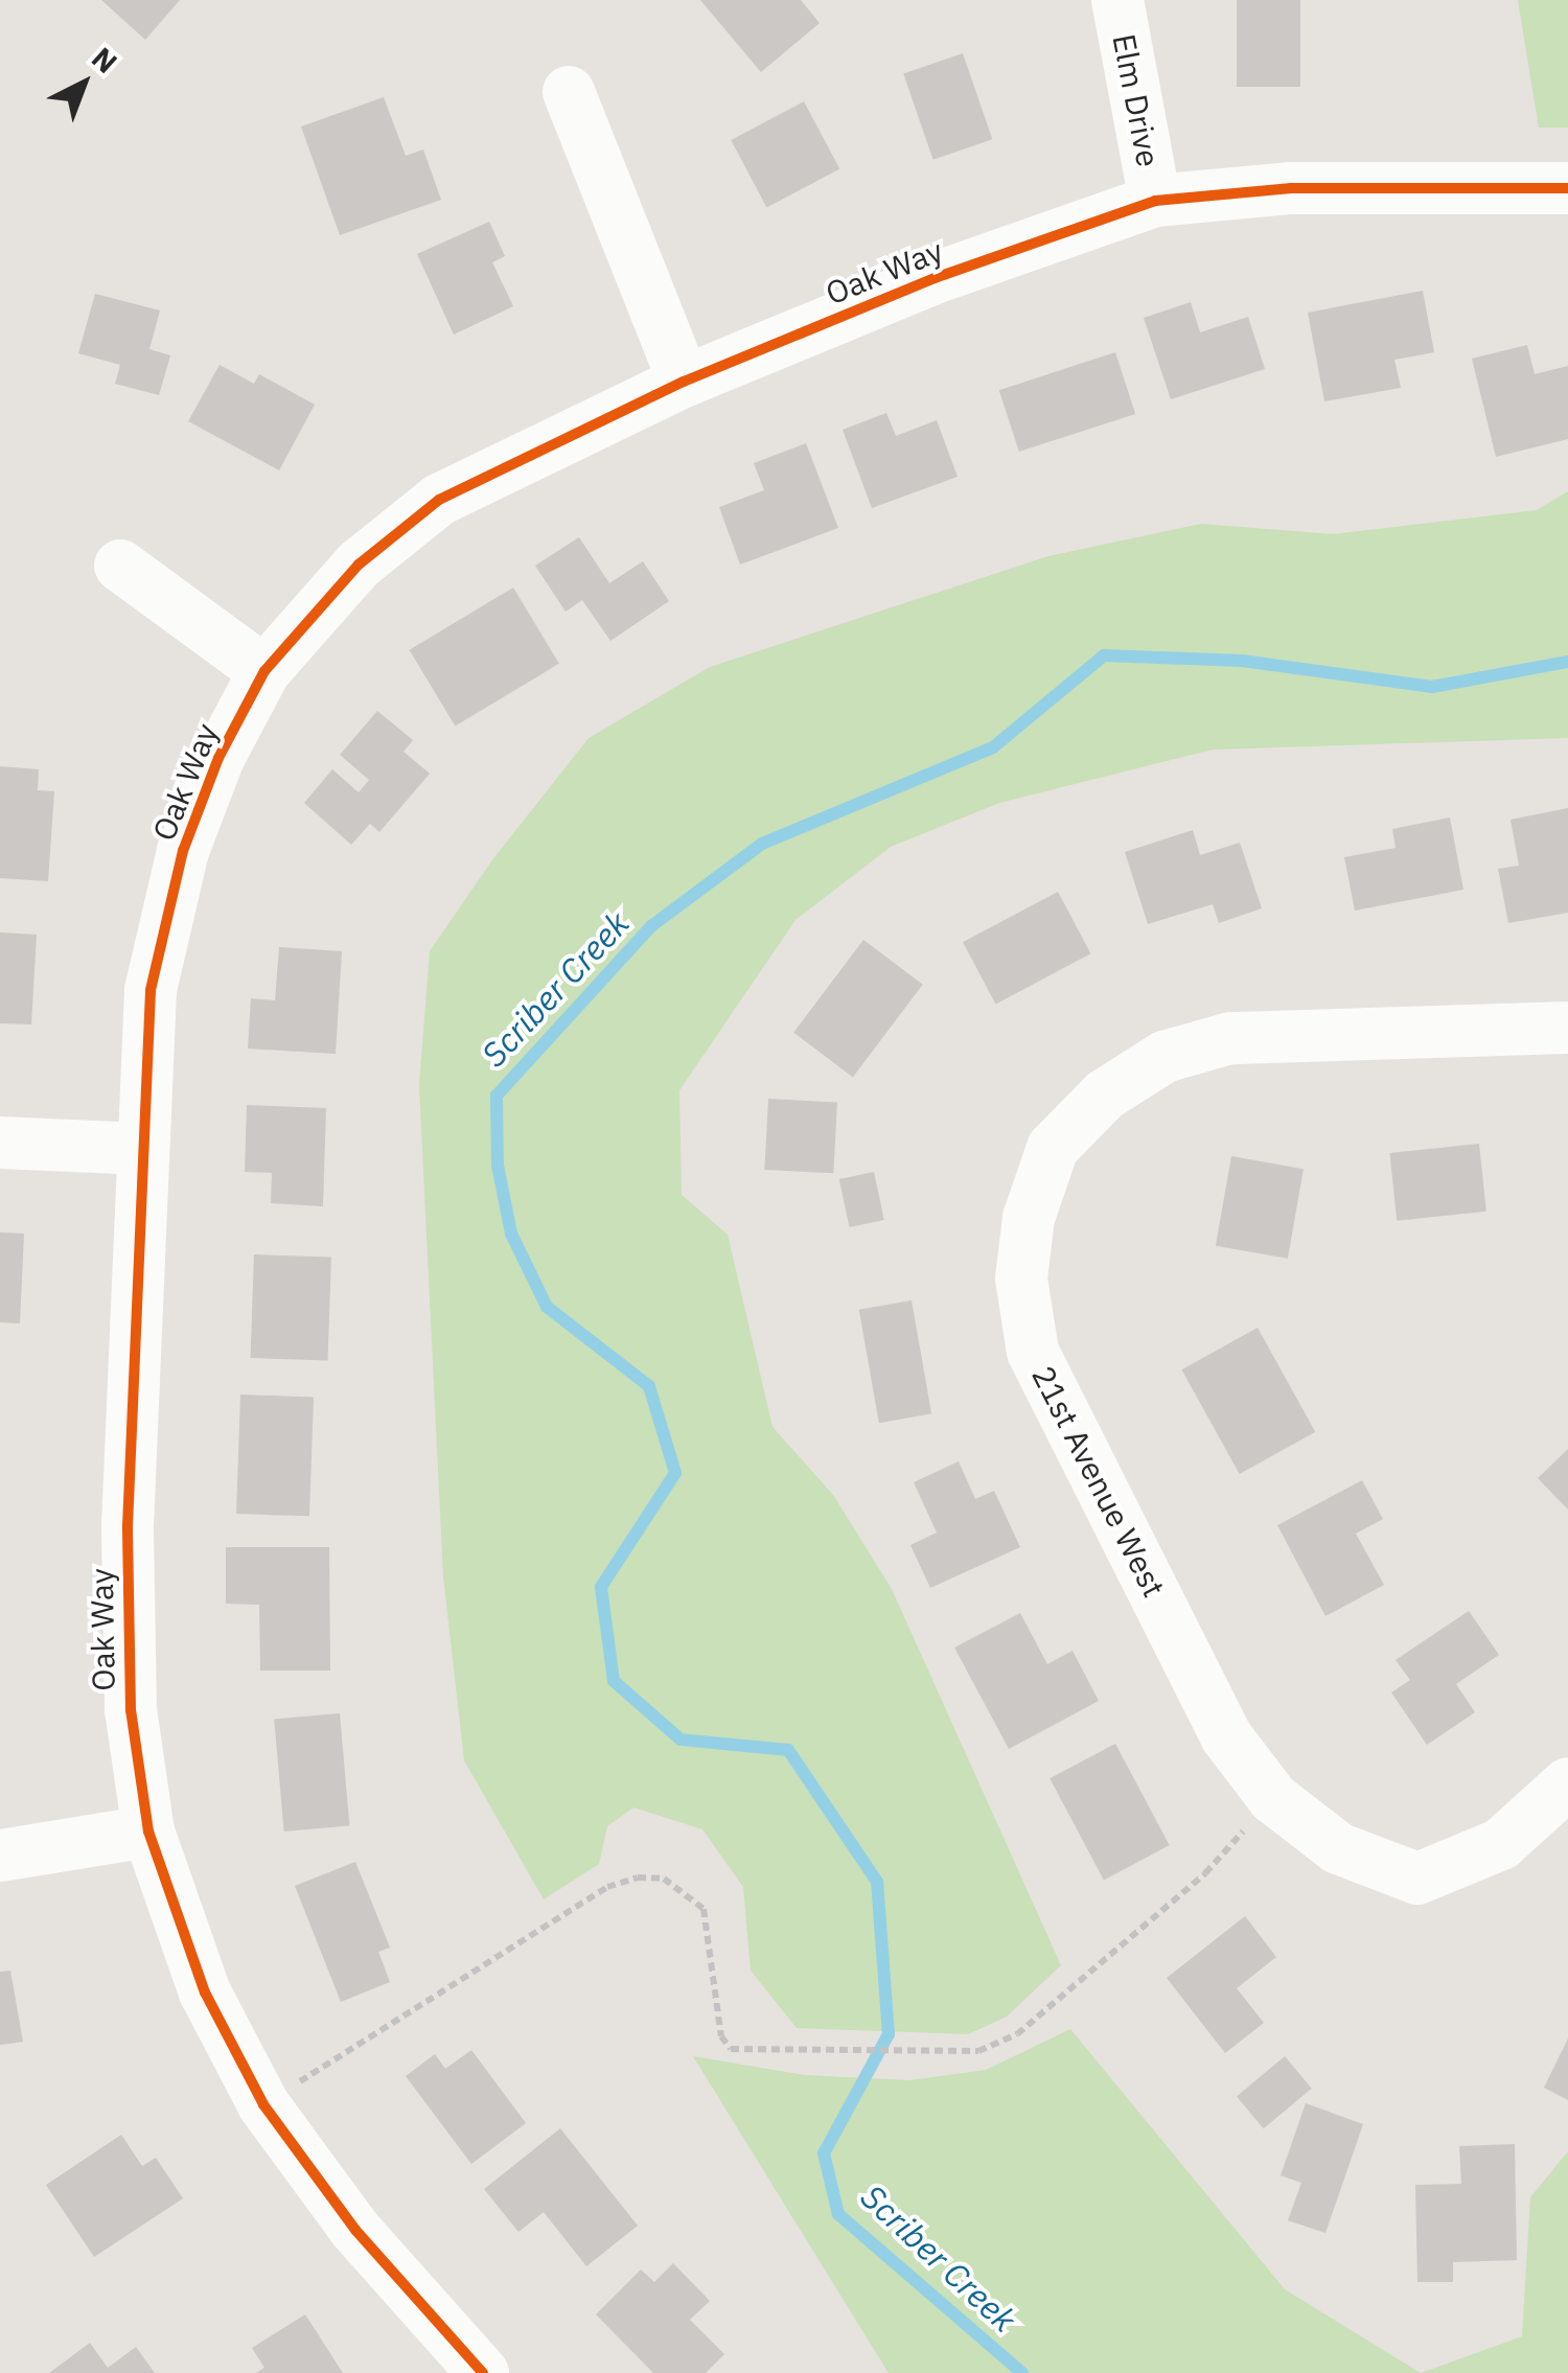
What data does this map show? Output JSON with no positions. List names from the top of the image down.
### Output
{
  "streets": {
    "street": ["Elm Drive", "Oak Way", "21st Avenue West"]
  },
  "crossings": [
    ["Elm Drive", "Oak Way"]
  ],
  "water": ["Scriber Creek"],
  "north": "top right"
}
